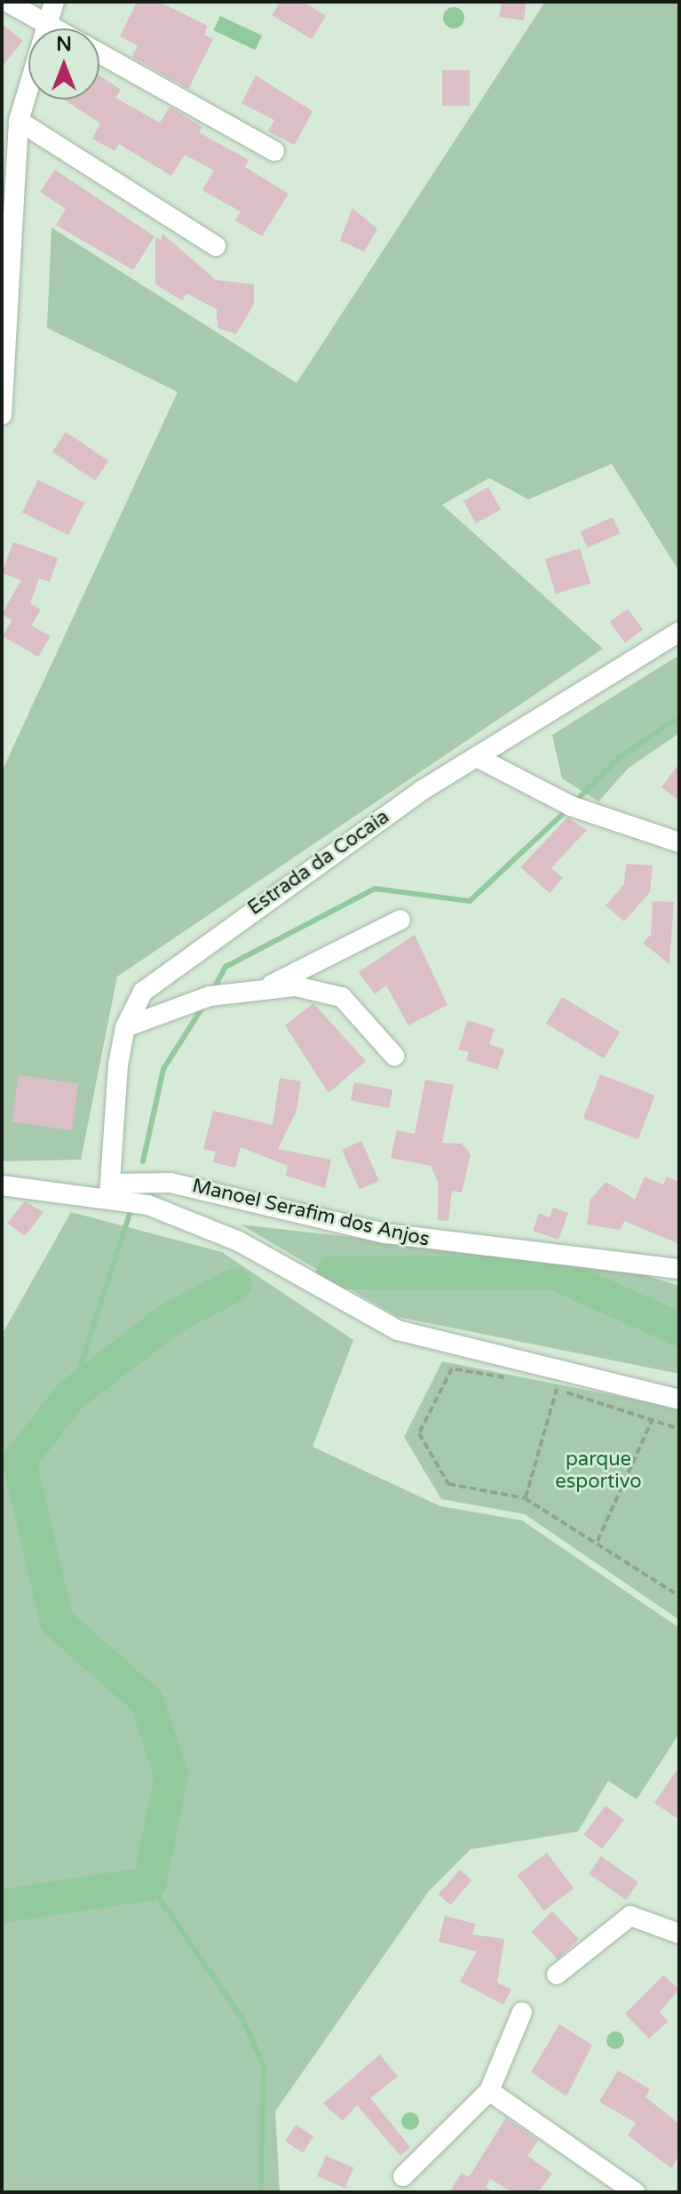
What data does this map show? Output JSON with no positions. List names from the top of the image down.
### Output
{
  "streets": {
    "street": ["Estrada da Cocaia", "Manoel Serafim dos Anjos"]
  },
  "crossings": [
    ["Estrada da Cocaia", "Manoel Serafim dos Anjos"]
  ],
  "parks": ["parque esportivo"],
  "north": "top"
}
